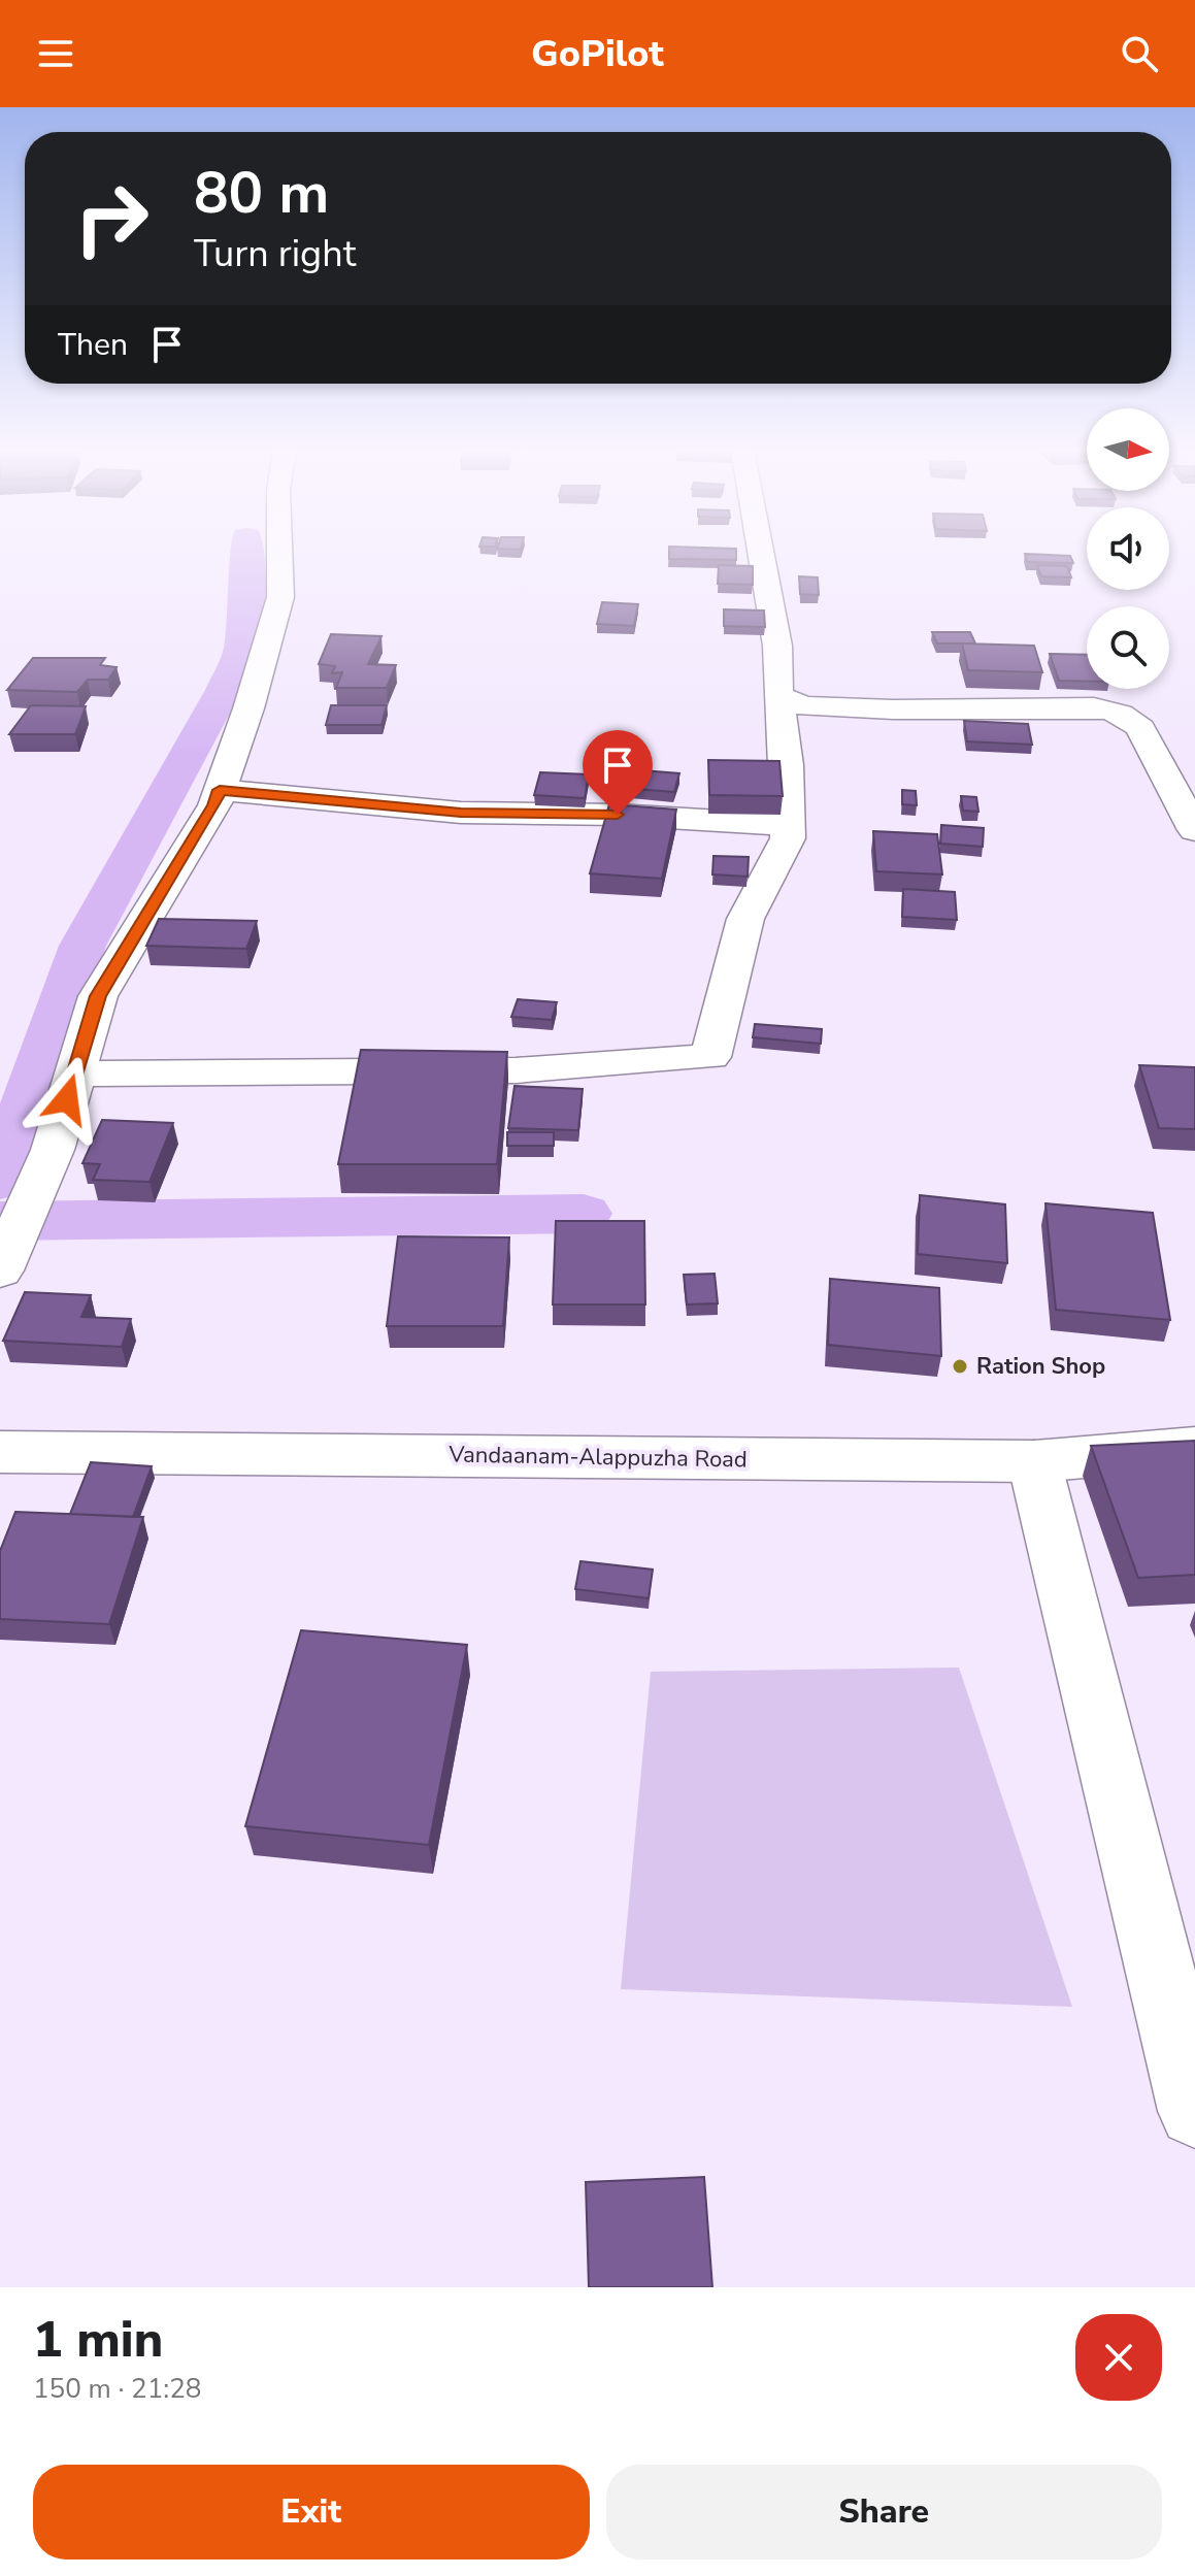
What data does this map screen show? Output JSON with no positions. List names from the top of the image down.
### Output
{
  "streets": {
    "street": ["Vandaanam-Alappuzha Road"]
  },
  "places": ["Ration Shop"],
  "north": "right",
  "page": {
    "header": "GoPilot",
    "turn": ["80 m", "Turn right"],
    "then": "Then",
    "heading": ["1 min", "150 m · 21:28"],
    "buttons": ["Exit", "Share"]
  }
}
